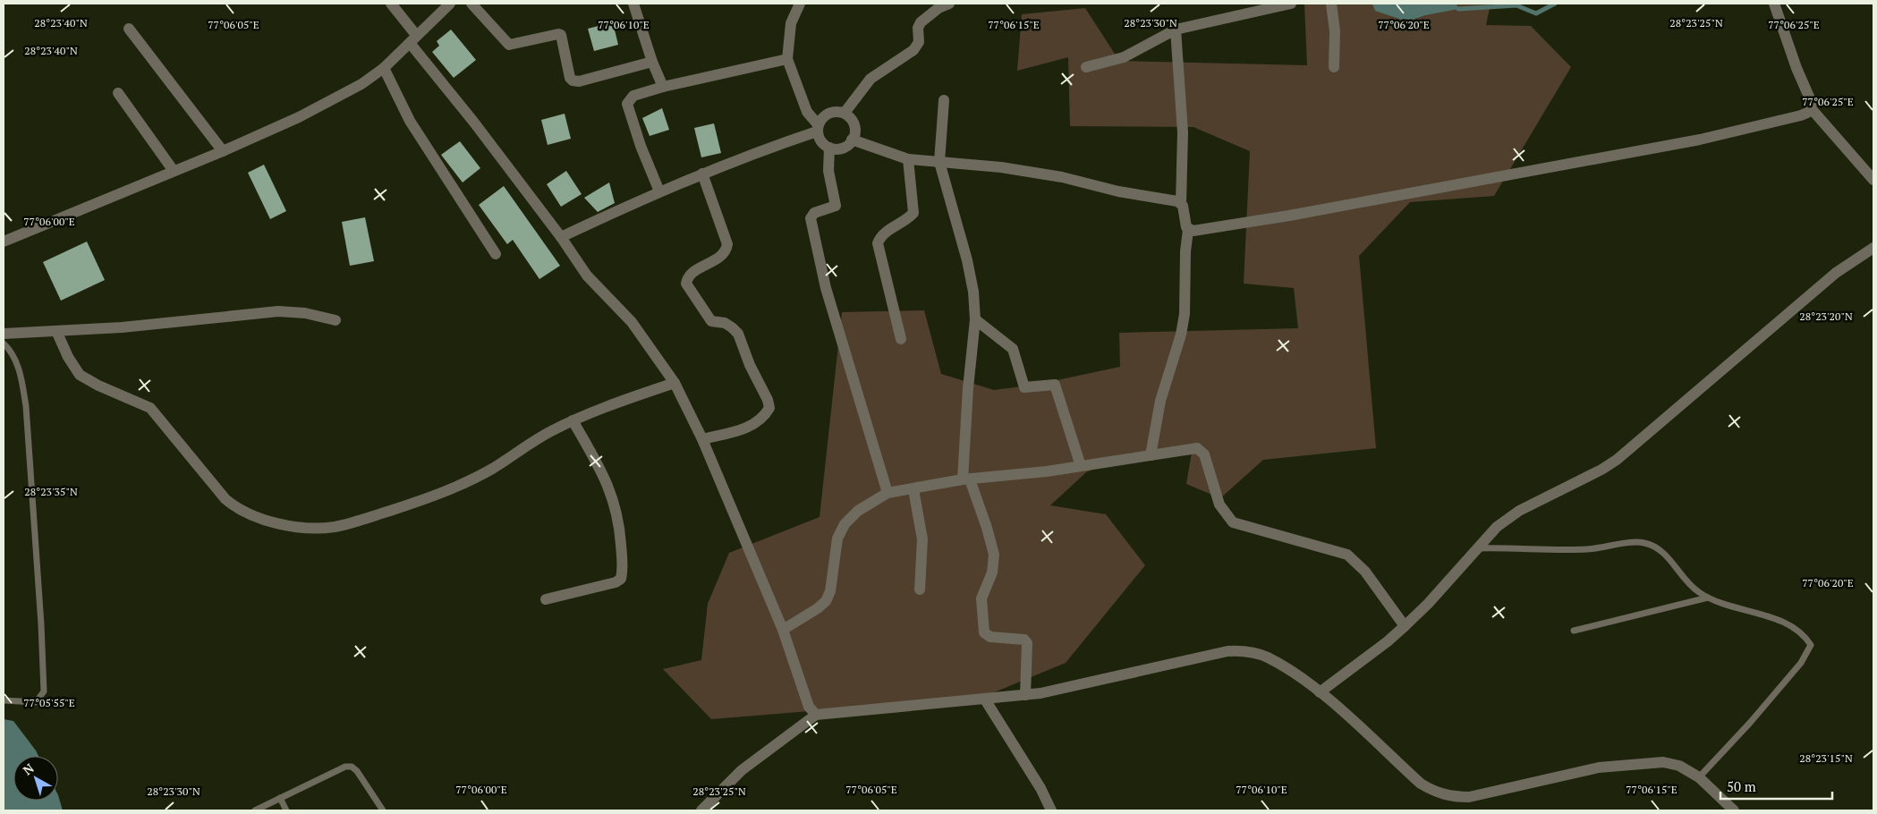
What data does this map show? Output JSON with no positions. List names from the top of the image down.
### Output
{
  "scale_bar": "50 m",
  "north": "top left",
  "coordinates": [
    "28°23'40\"N",
    "28°23'30\"N",
    "28°23'25\"N",
    "77°06'25\"E",
    "77°06'05\"E",
    "77°06'10\"E",
    "77°06'15\"E",
    "77°06'20\"E",
    "77°06'00\"E",
    "28°23'20\"N",
    "28°23'35\"N",
    "77°05'55\"E",
    "28°23'15\"N"
  ]
}
